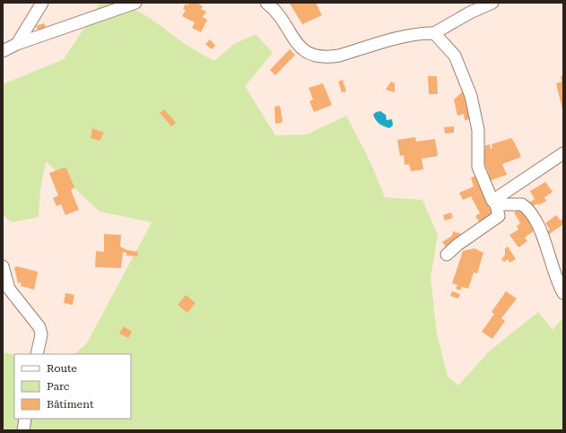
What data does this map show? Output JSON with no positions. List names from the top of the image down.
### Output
{
  "legend": ["Route", "Parc", "Bâtiment"]
}
